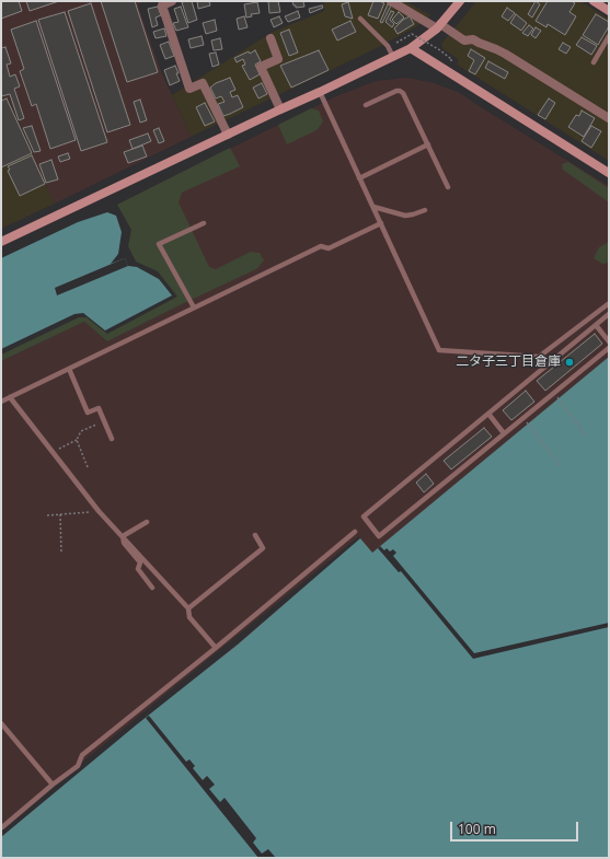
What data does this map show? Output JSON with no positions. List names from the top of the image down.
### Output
{
  "places": ["二タ子三丁目倉庫"],
  "scale_bar": "100 m"
}
